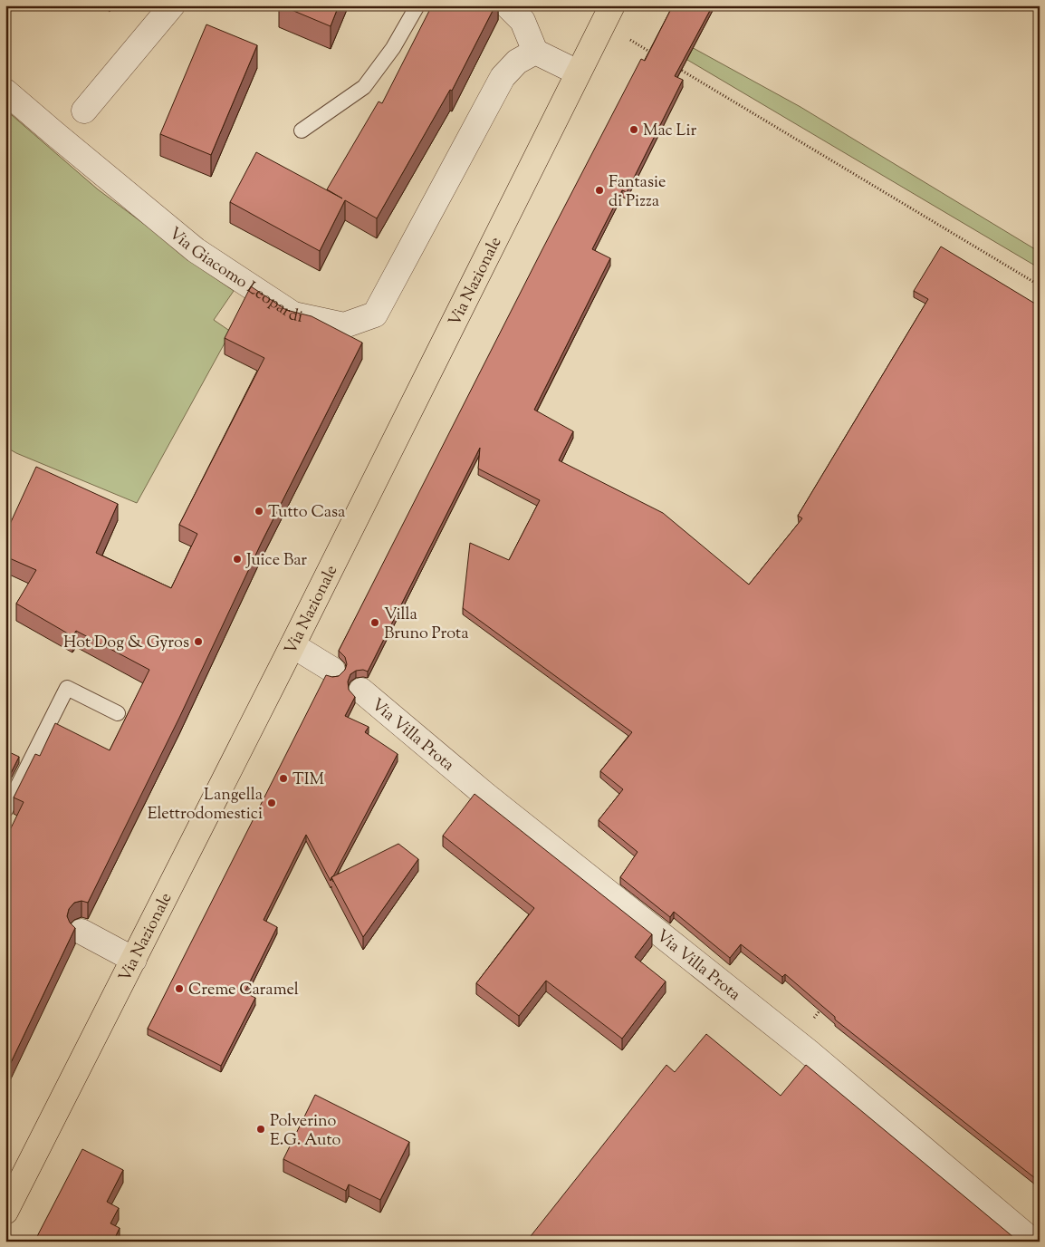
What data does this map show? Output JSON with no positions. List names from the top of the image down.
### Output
{
  "streets": {
    "main road": ["Via Nazionale"],
    "street": ["Via Giacomo Leopardi", "Via Villa Prota"]
  },
  "places": [
    "Mac Lir",
    "Fantasie di Pizza",
    "Tutto Casa",
    "Juice Bar",
    "Villa Bruno Prota",
    "Hot Dog & Gyros",
    "TIM",
    "Langella Elettrodomestici",
    "Creme Caramel",
    "Polverino E.G. Auto"
  ]
}
